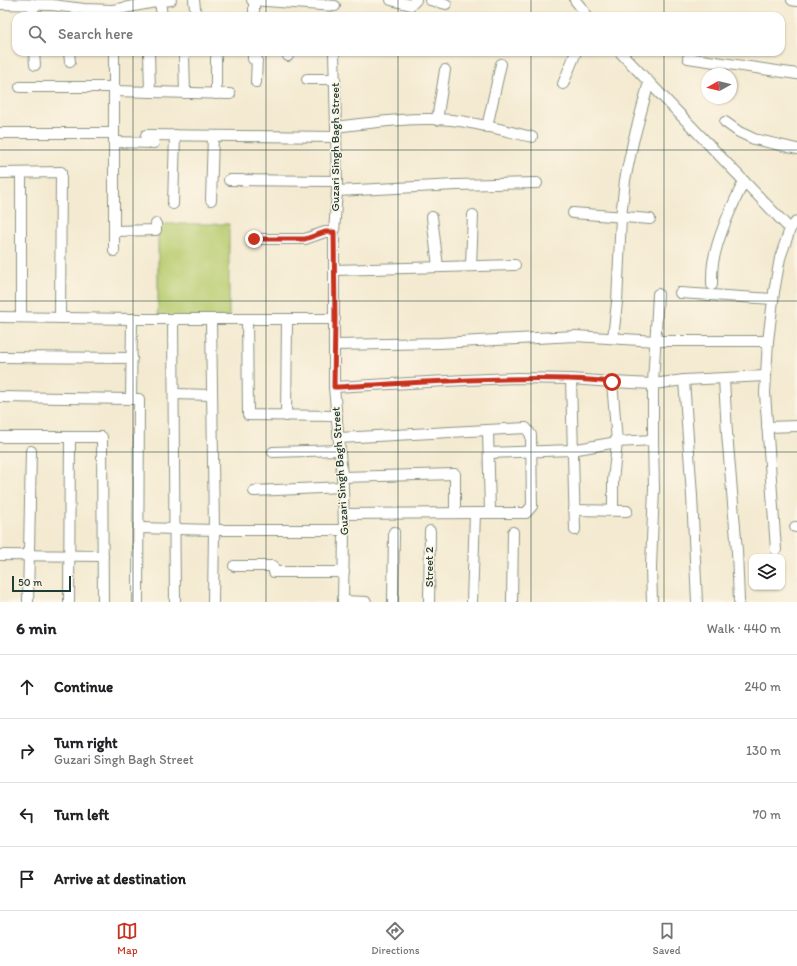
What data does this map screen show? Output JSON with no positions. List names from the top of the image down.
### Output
{
  "streets": {
    "street": ["Guzari Singh Bagh Street", "Street 2"]
  },
  "scale_bar": "50 m",
  "north": "left",
  "page": {
    "search": "Search here",
    "scale": "50 m",
    "heading": ["6 min", "Walk · 440 m"],
    "list": [
      ["Continue", "240 m"],
      ["Turn right", "Guzari Singh Bagh Street", "130 m"],
      ["Turn left", "70 m"],
      "Arrive at destination"
    ],
    "nav": ["Map", "Directions", "Saved"]
  }
}
